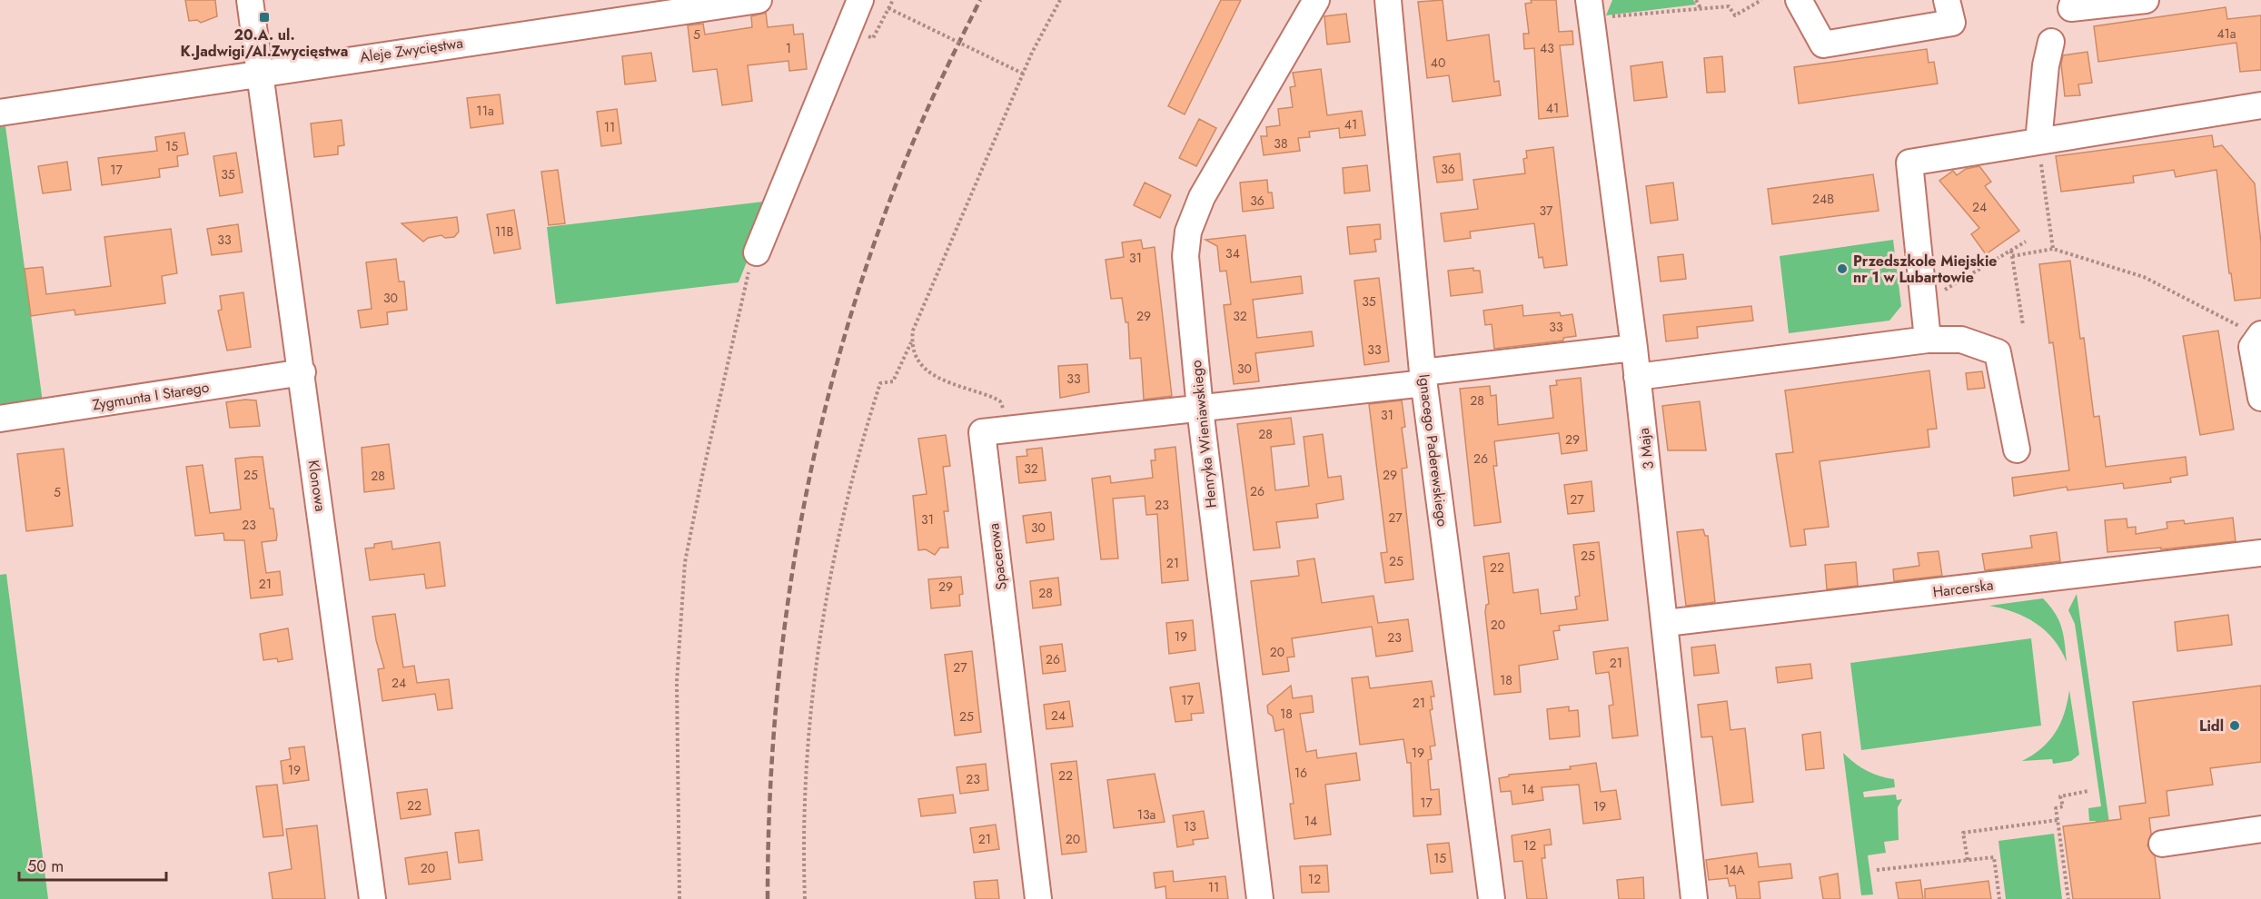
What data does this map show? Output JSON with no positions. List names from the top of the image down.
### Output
{
  "streets": {
    "street": [
      "Aleje Zwycięstwa",
      "Zygmunta I Starego",
      "Henryka Wieniawskiego",
      "3 Maja",
      "Ignacego Paderewskiego",
      "Klonowa",
      "Spacerowa",
      "Harcerska"
    ]
  },
  "crossings": [
    ["Aleje Zwycięstwa", "Klonowa"],
    ["Zygmunta I Starego", "Klonowa"],
    ["Henryka Wieniawskiego", "Spacerowa"],
    ["3 Maja", "Spacerowa"],
    ["3 Maja", "Harcerska"],
    ["Ignacego Paderewskiego", "Spacerowa"]
  ],
  "places": {
    "transit": ["20.A. ul. K.Jadwigi/Al.Zwycięstwa"],
    "other": ["Przedszkole Miejskie nr 1 w Lubartowie", "Lidl"]
  },
  "house_numbers": [
    "41a",
    "5",
    "1",
    "43",
    "40",
    "41",
    "11a",
    "41",
    "11",
    "38",
    "15",
    "36",
    "17",
    "35",
    "24B",
    "36",
    "24",
    "37",
    "11B",
    "33",
    "34",
    "31",
    "30",
    "35",
    "29",
    "32",
    "33",
    "33",
    "30",
    "33",
    "28",
    "31",
    "28",
    "29",
    "26",
    "32",
    "25",
    "29",
    "28",
    "26",
    "5",
    "27",
    "23",
    "27",
    "31",
    "23",
    "30",
    "25",
    "25",
    "21",
    "22",
    "21",
    "29",
    "28",
    "20",
    "19",
    "23",
    "20",
    "26",
    "21",
    "27",
    "18",
    "24",
    "17",
    "21",
    "18",
    "24",
    "25",
    "19",
    "19",
    "16",
    "22",
    "23",
    "14",
    "17",
    "22",
    "19",
    "13a",
    "14",
    "13",
    "21",
    "20",
    "12",
    "15",
    "20",
    "14A",
    "12",
    "11"
  ],
  "scale_bar": "50 m"
}
